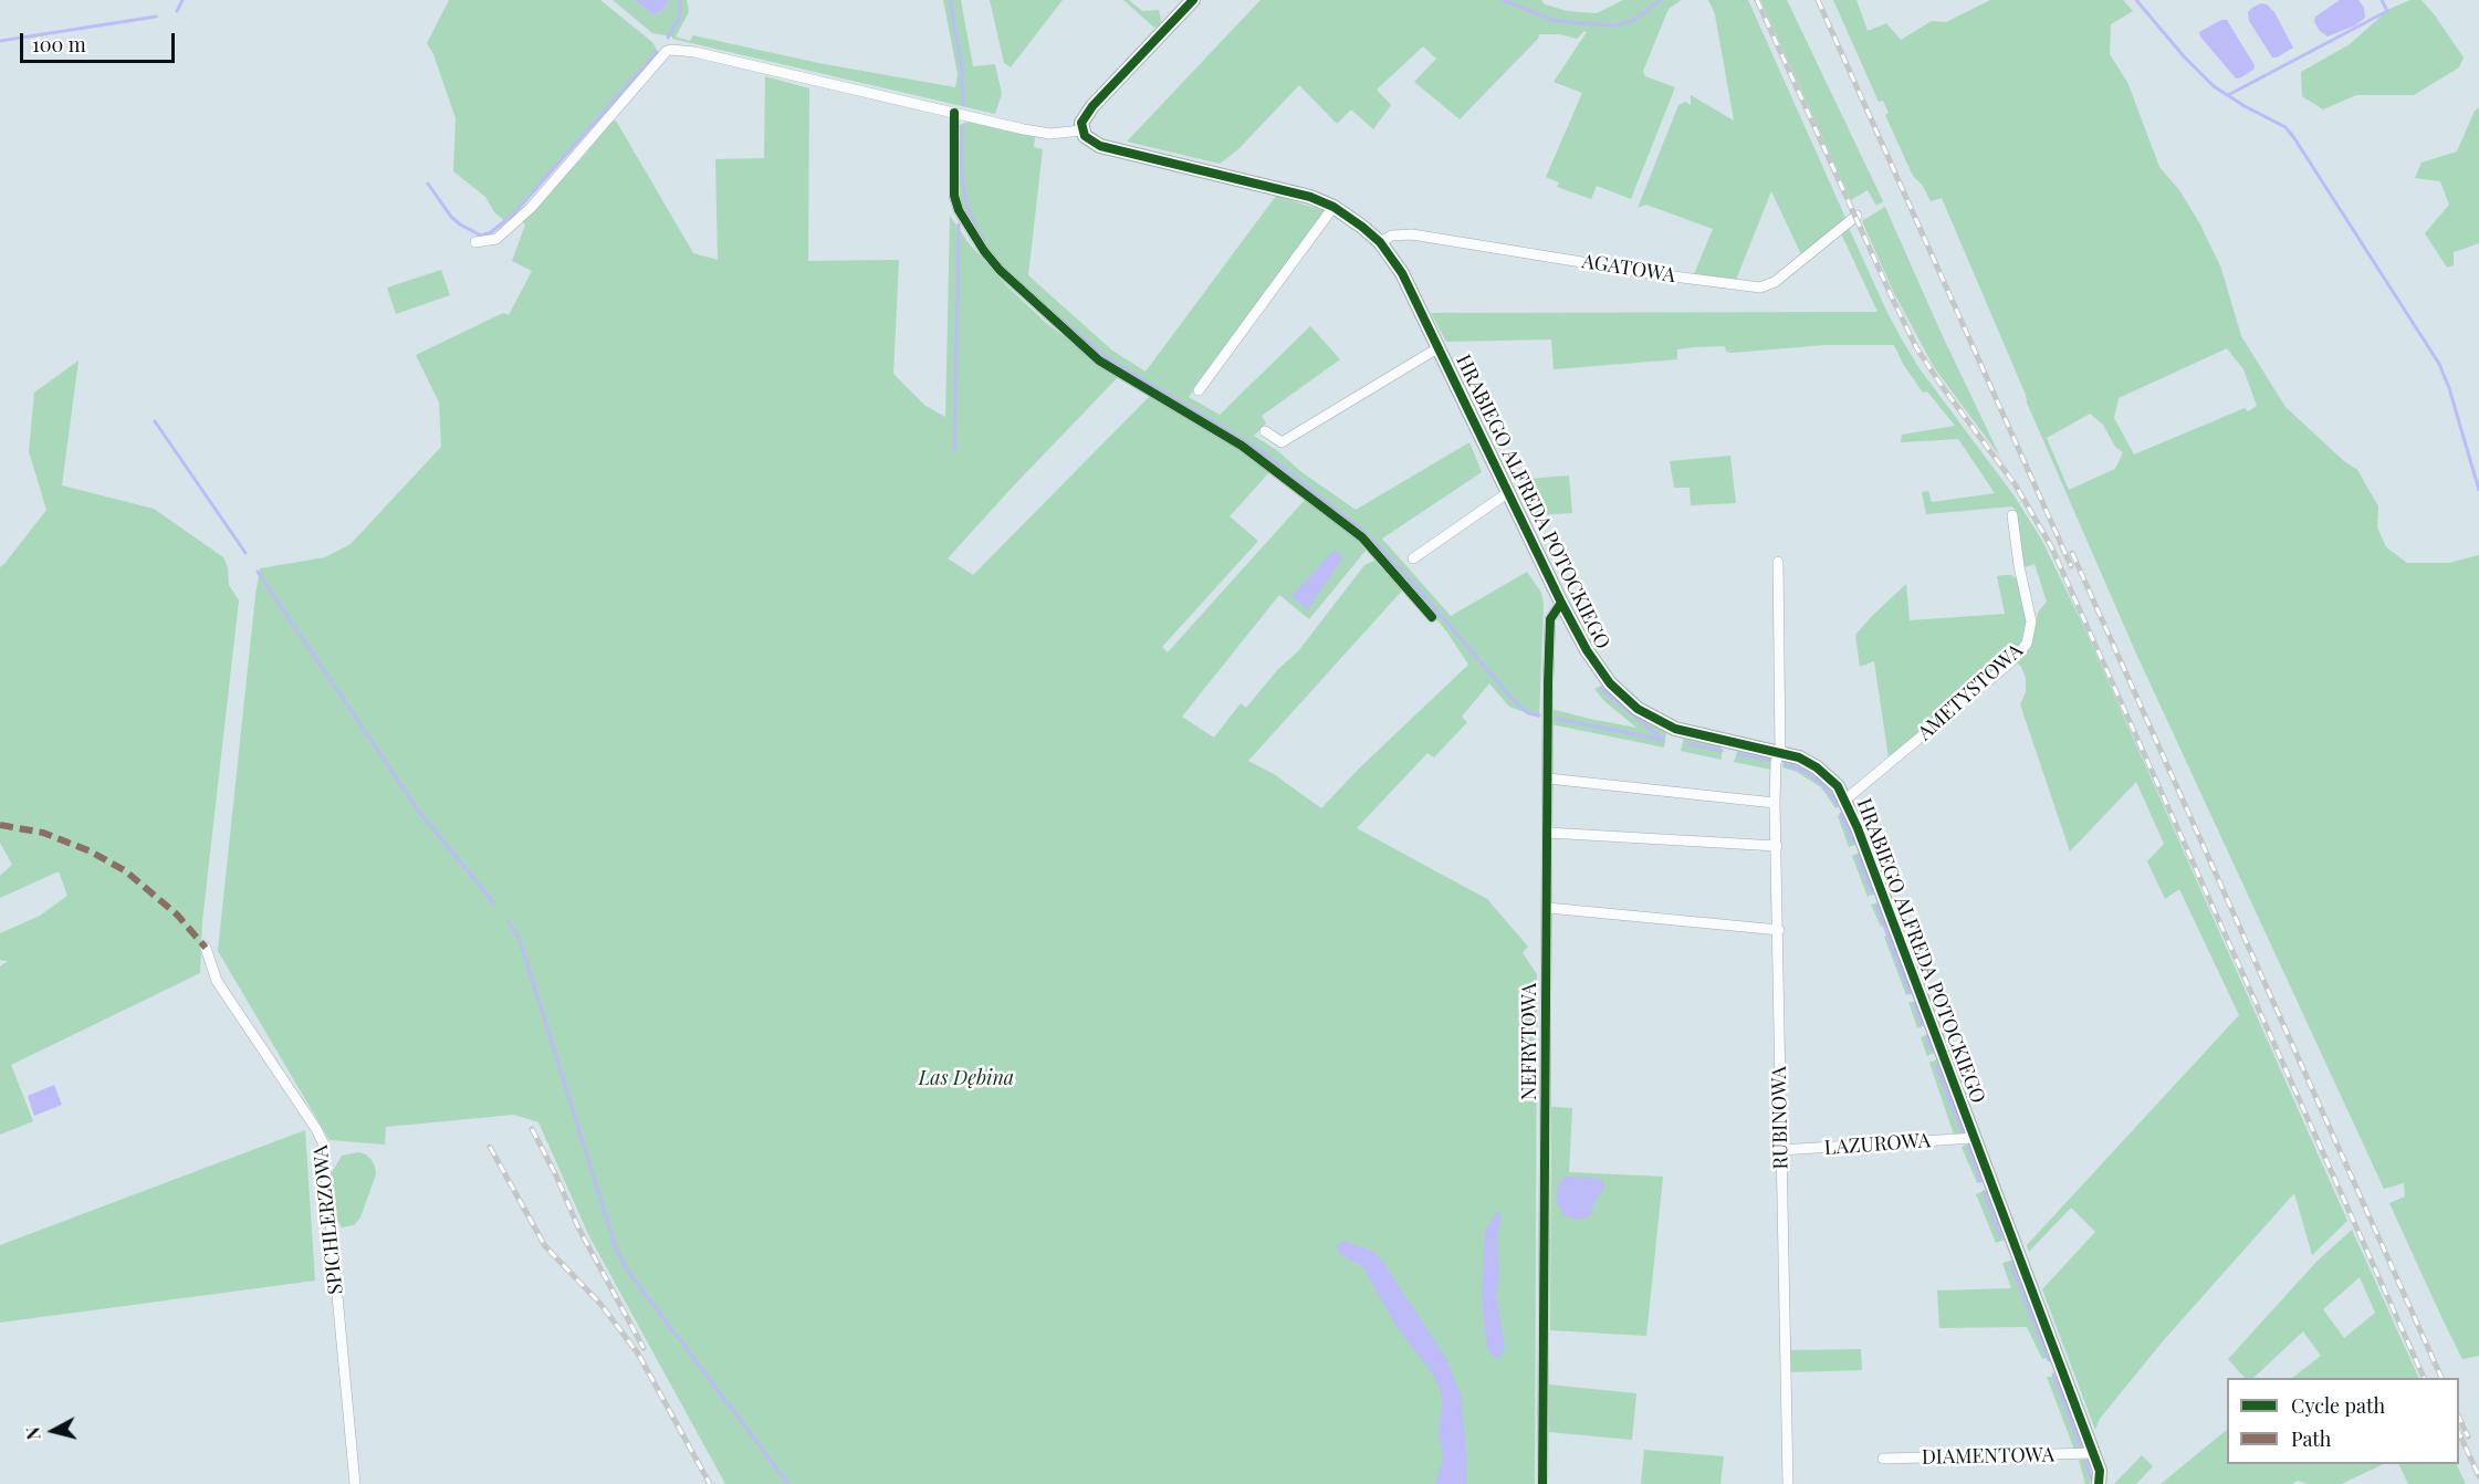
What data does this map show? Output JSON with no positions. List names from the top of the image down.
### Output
{
  "streets": {
    "street": [
      "AGATOWA",
      "HRABIEGO ALFREDA POTOCKIEGO",
      "AMETYSTOWA",
      "NEFRYTOWA",
      "RUBINOWA",
      "LAZUROWA",
      "SPICHLERZOWA",
      "DIAMENTOWA"
    ]
  },
  "crossings": [
    ["AGATOWA", "HRABIEGO ALFREDA POTOCKIEGO"],
    ["HRABIEGO ALFREDA POTOCKIEGO", "AMETYSTOWA"],
    ["HRABIEGO ALFREDA POTOCKIEGO", "NEFRYTOWA"],
    ["HRABIEGO ALFREDA POTOCKIEGO", "RUBINOWA"],
    ["HRABIEGO ALFREDA POTOCKIEGO", "LAZUROWA"],
    ["HRABIEGO ALFREDA POTOCKIEGO", "DIAMENTOWA"],
    ["RUBINOWA", "LAZUROWA"]
  ],
  "parks": ["Las Dębina"],
  "legend": ["Cycle path", "Path"],
  "scale_bar": "100 m",
  "north": "left"
}
